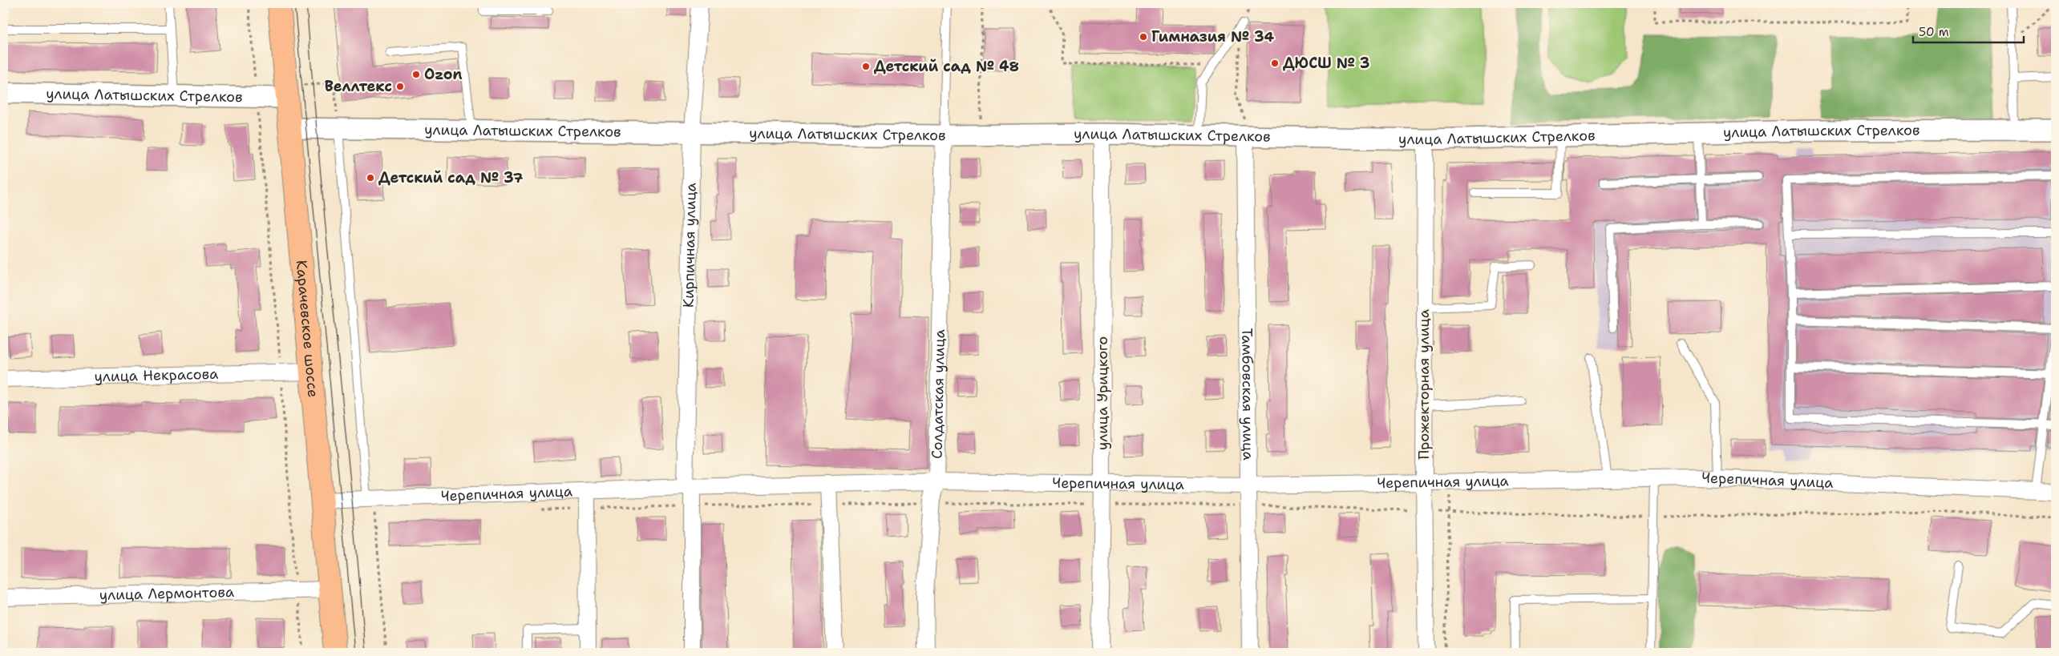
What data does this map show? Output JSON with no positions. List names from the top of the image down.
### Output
{
  "streets": {
    "highway": ["Карачевское шоссе"],
    "street": [
      "улица Латышских Стрелков",
      "Кирпичная улица",
      "улица Некрасова",
      "Прожекторная улица",
      "улица Урицкого",
      "Солдатская улица",
      "Тамбовская улица",
      "Черепичная улица",
      "улица Лермонтова"
    ]
  },
  "crossings": [
    ["улица Латышских Стрелков", "Кирпичная улица"],
    ["улица Латышских Стрелков", "Карачевское шоссе"],
    ["улица Латышских Стрелков", "Прожекторная улица"],
    ["улица Латышских Стрелков", "улица Урицкого"],
    ["улица Латышских Стрелков", "Солдатская улица"],
    ["улица Латышских Стрелков", "Тамбовская улица"],
    ["Кирпичная улица", "Черепичная улица"],
    ["Карачевское шоссе", "улица Некрасова"],
    ["Карачевское шоссе", "Черепичная улица"],
    ["Карачевское шоссе", "улица Лермонтова"],
    ["Прожекторная улица", "Черепичная улица"],
    ["улица Урицкого", "Черепичная улица"],
    ["Солдатская улица", "Черепичная улица"],
    ["Тамбовская улица", "Черепичная улица"]
  ],
  "places": [
    "Гимназия № 34",
    "ДЮСШ № 3",
    "Детский сад № 48",
    "Ozon",
    "Веллтекс",
    "Детский сад № 37"
  ],
  "scale_bar": "50 m"
}
